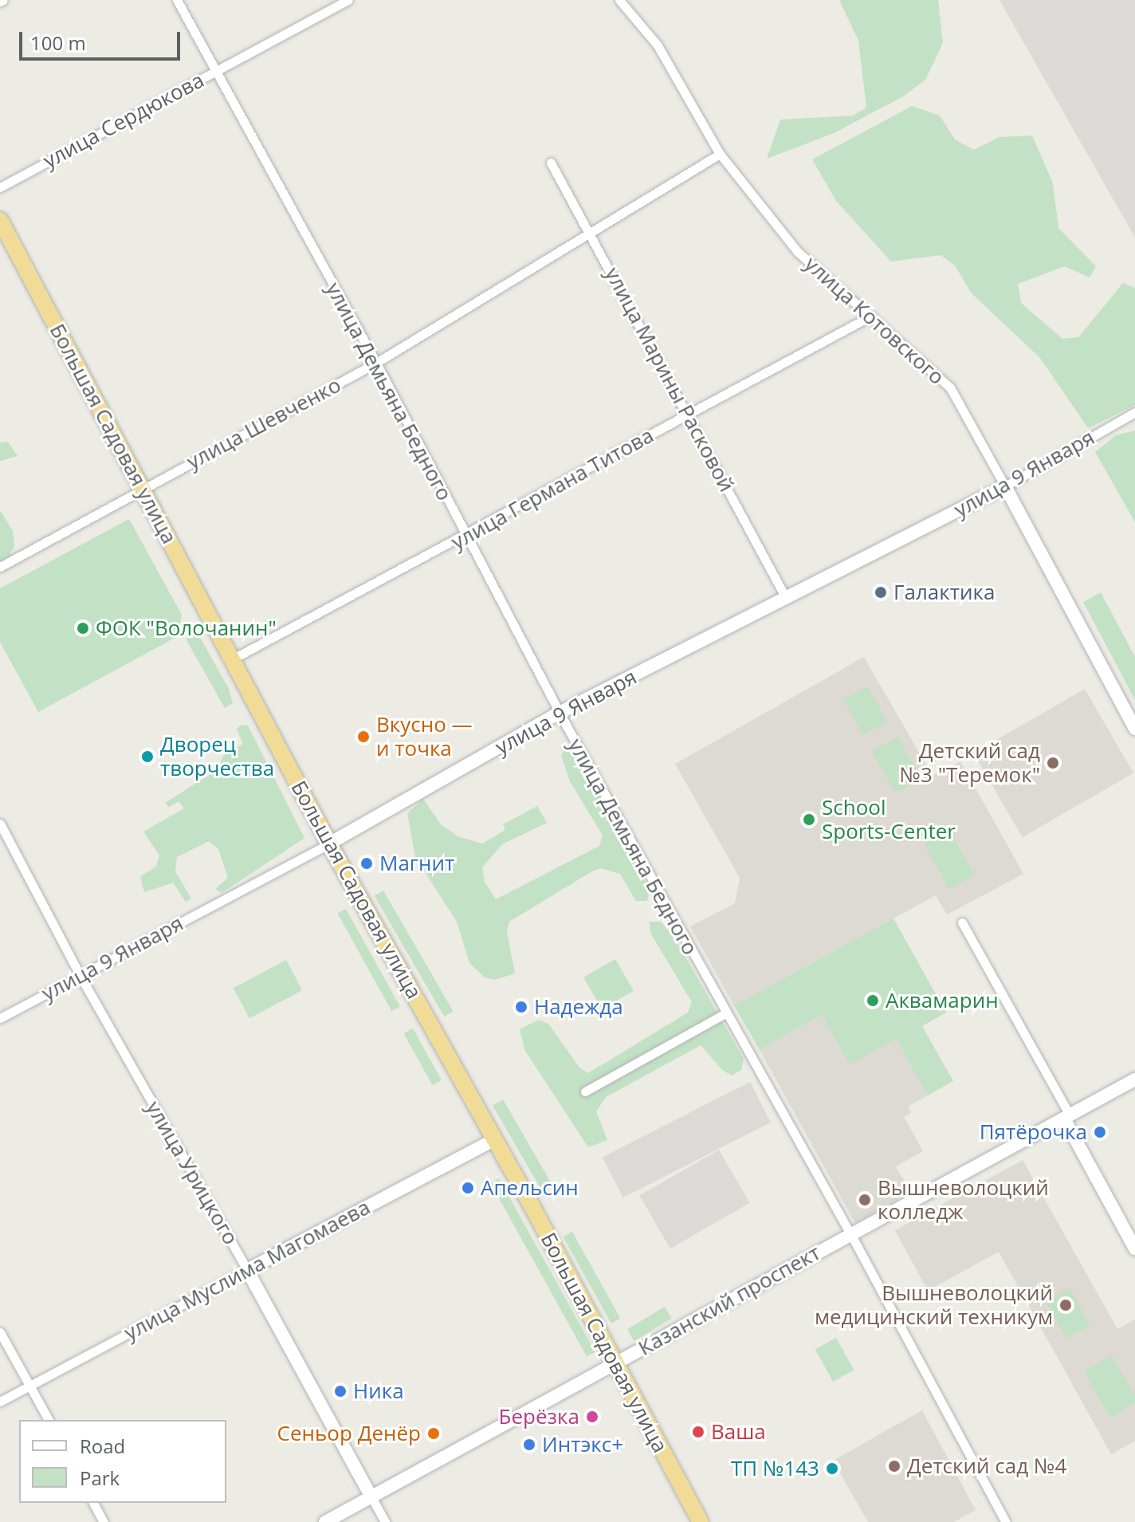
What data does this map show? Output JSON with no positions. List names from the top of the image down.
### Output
{
  "streets": {
    "highway": ["Большая Садовая улица"],
    "street": [
      "улица Сердюкова",
      "улица Котовского",
      "улица Марины Расковой",
      "улица Демьяна Бедного",
      "улица Шевченко",
      "улица 9 Января",
      "улица Германа Титова",
      "улица Урицкого",
      "улица Муслима Магомаева",
      "Казанский проспект"
    ]
  },
  "crossings": [
    ["улица Сердюкова", "улица Демьяна Бедного"],
    ["улица Котовского", "улица Шевченко"],
    ["улица Котовского", "улица 9 Января"],
    ["улица Котовского", "улица Германа Титова"],
    ["улица Марины Расковой", "улица Шевченко"],
    ["улица Марины Расковой", "улица 9 Января"],
    ["улица Марины Расковой", "улица Германа Титова"],
    ["улица Демьяна Бедного", "улица Шевченко"],
    ["улица Демьяна Бедного", "улица 9 Января"],
    ["улица Демьяна Бедного", "улица Германа Титова"],
    ["улица Демьяна Бедного", "Казанский проспект"],
    ["улица Шевченко", "Большая Садовая улица"],
    ["Большая Садовая улица", "улица 9 Января"],
    ["Большая Садовая улица", "улица Германа Титова"],
    ["Большая Садовая улица", "улица Муслима Магомаева"],
    ["Большая Садовая улица", "Казанский проспект"],
    ["улица 9 Января", "улица Урицкого"],
    ["улица Урицкого", "улица Муслима Магомаева"],
    ["улица Урицкого", "Казанский проспект"]
  ],
  "places": [
    "Галактика",
    "ФОК \"Волочанин\"",
    "Вкусно — и точка",
    "Дворец творчества",
    "Детский сад №3 \"Теремок\"",
    "School Sports-Center",
    "Магнит",
    "Аквамарин",
    "Надежда",
    "Пятёрочка",
    "Апельсин",
    "Вышневолоцкий колледж",
    "Вышневолоцкий медицинский техникум",
    "Ника",
    "Берёзка",
    "Ваша",
    "Сеньор Денёр",
    "Интэкс+",
    "Детский сад №4",
    "ТП №143"
  ],
  "legend": ["Road", "Park"],
  "scale_bar": "100 m"
}
